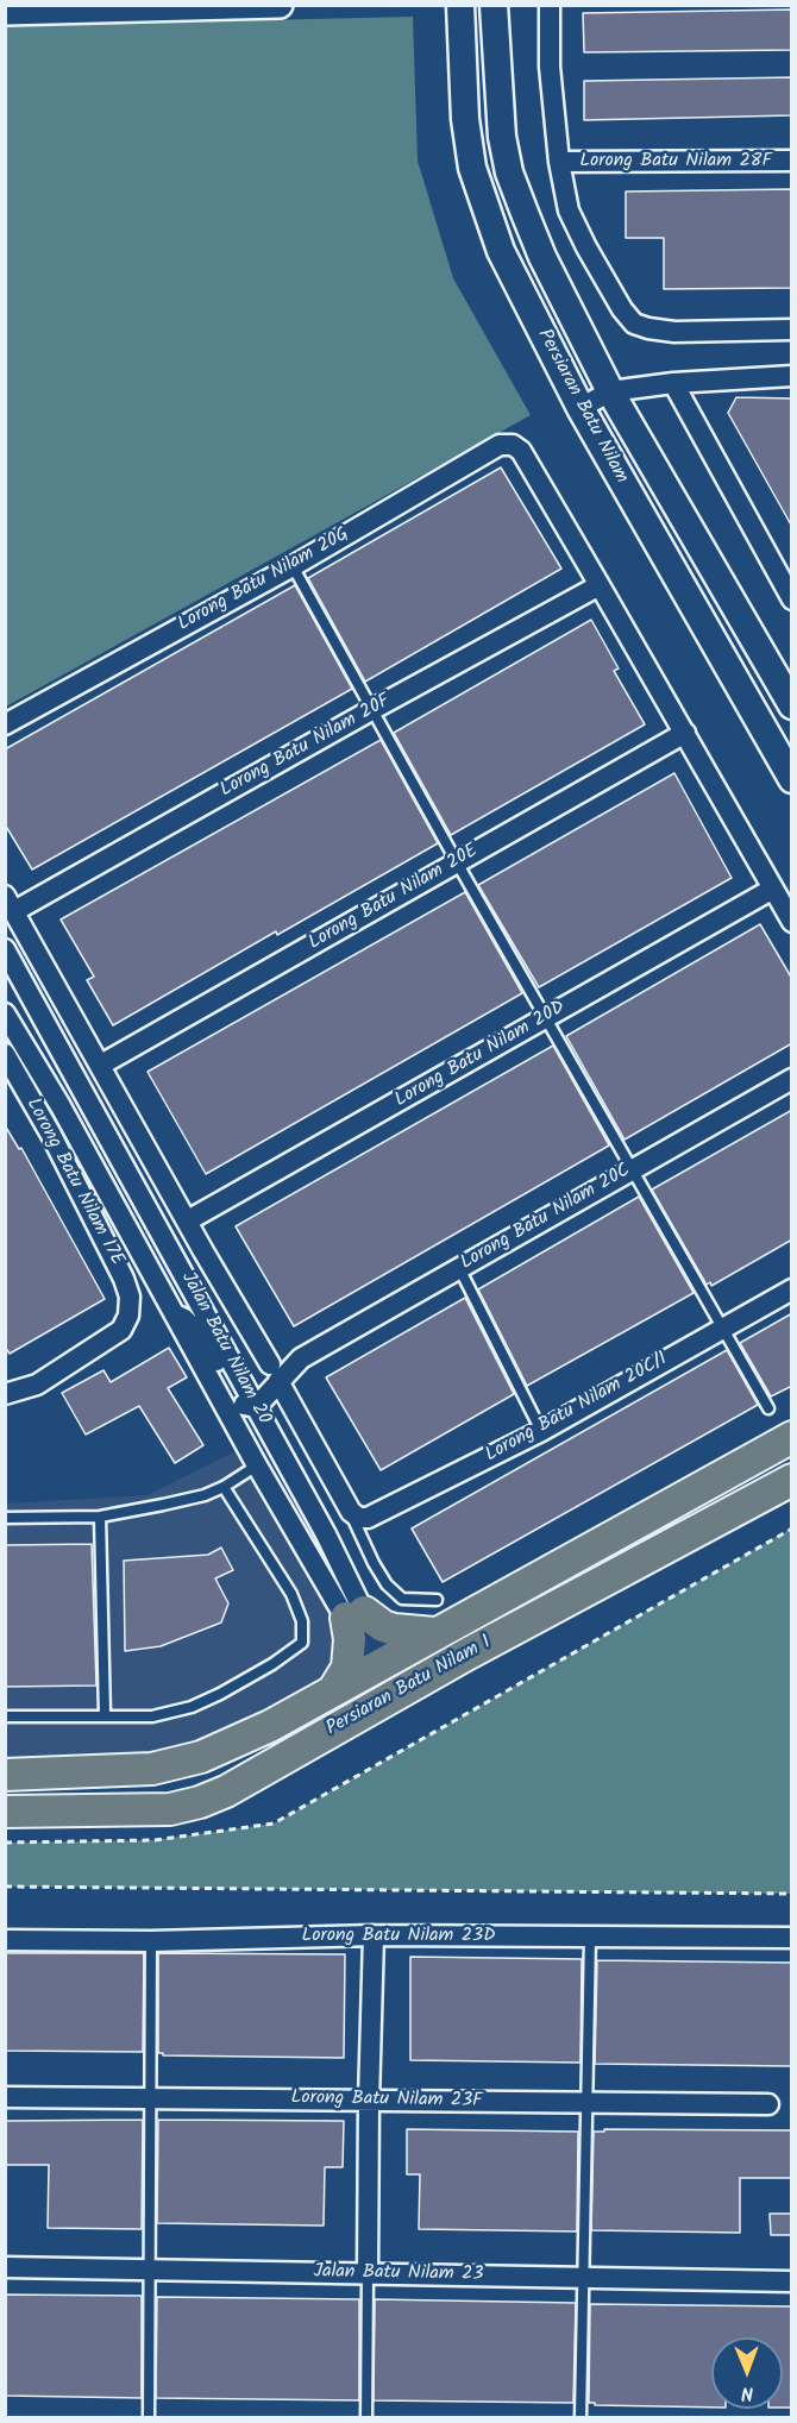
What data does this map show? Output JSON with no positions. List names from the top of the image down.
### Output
{
  "streets": {
    "main road": ["Persiaran Batu Nilam", "Persiaran Batu Nilam 1"],
    "street": [
      "Lorong Batu Nilam 28F",
      "Lorong Batu Nilam 20G",
      "Lorong Batu Nilam 20F",
      "Lorong Batu Nilam 20E",
      "Lorong Batu Nilam 20D",
      "Lorong Batu Nilam 17E",
      "Lorong Batu Nilam 20C",
      "Jalan Batu Nilam 20",
      "Lorong Batu Nilam 20C/1",
      "Lorong Batu Nilam 23D",
      "Lorong Batu Nilam 23F",
      "Jalan Batu Nilam 23"
    ]
  },
  "crossings": [
    ["Lorong Batu Nilam 20G", "Lorong Batu Nilam 20F"],
    ["Lorong Batu Nilam 20C", "Jalan Batu Nilam 20"],
    ["Jalan Batu Nilam 20", "Persiaran Batu Nilam 1"]
  ],
  "north": "bottom"
}
